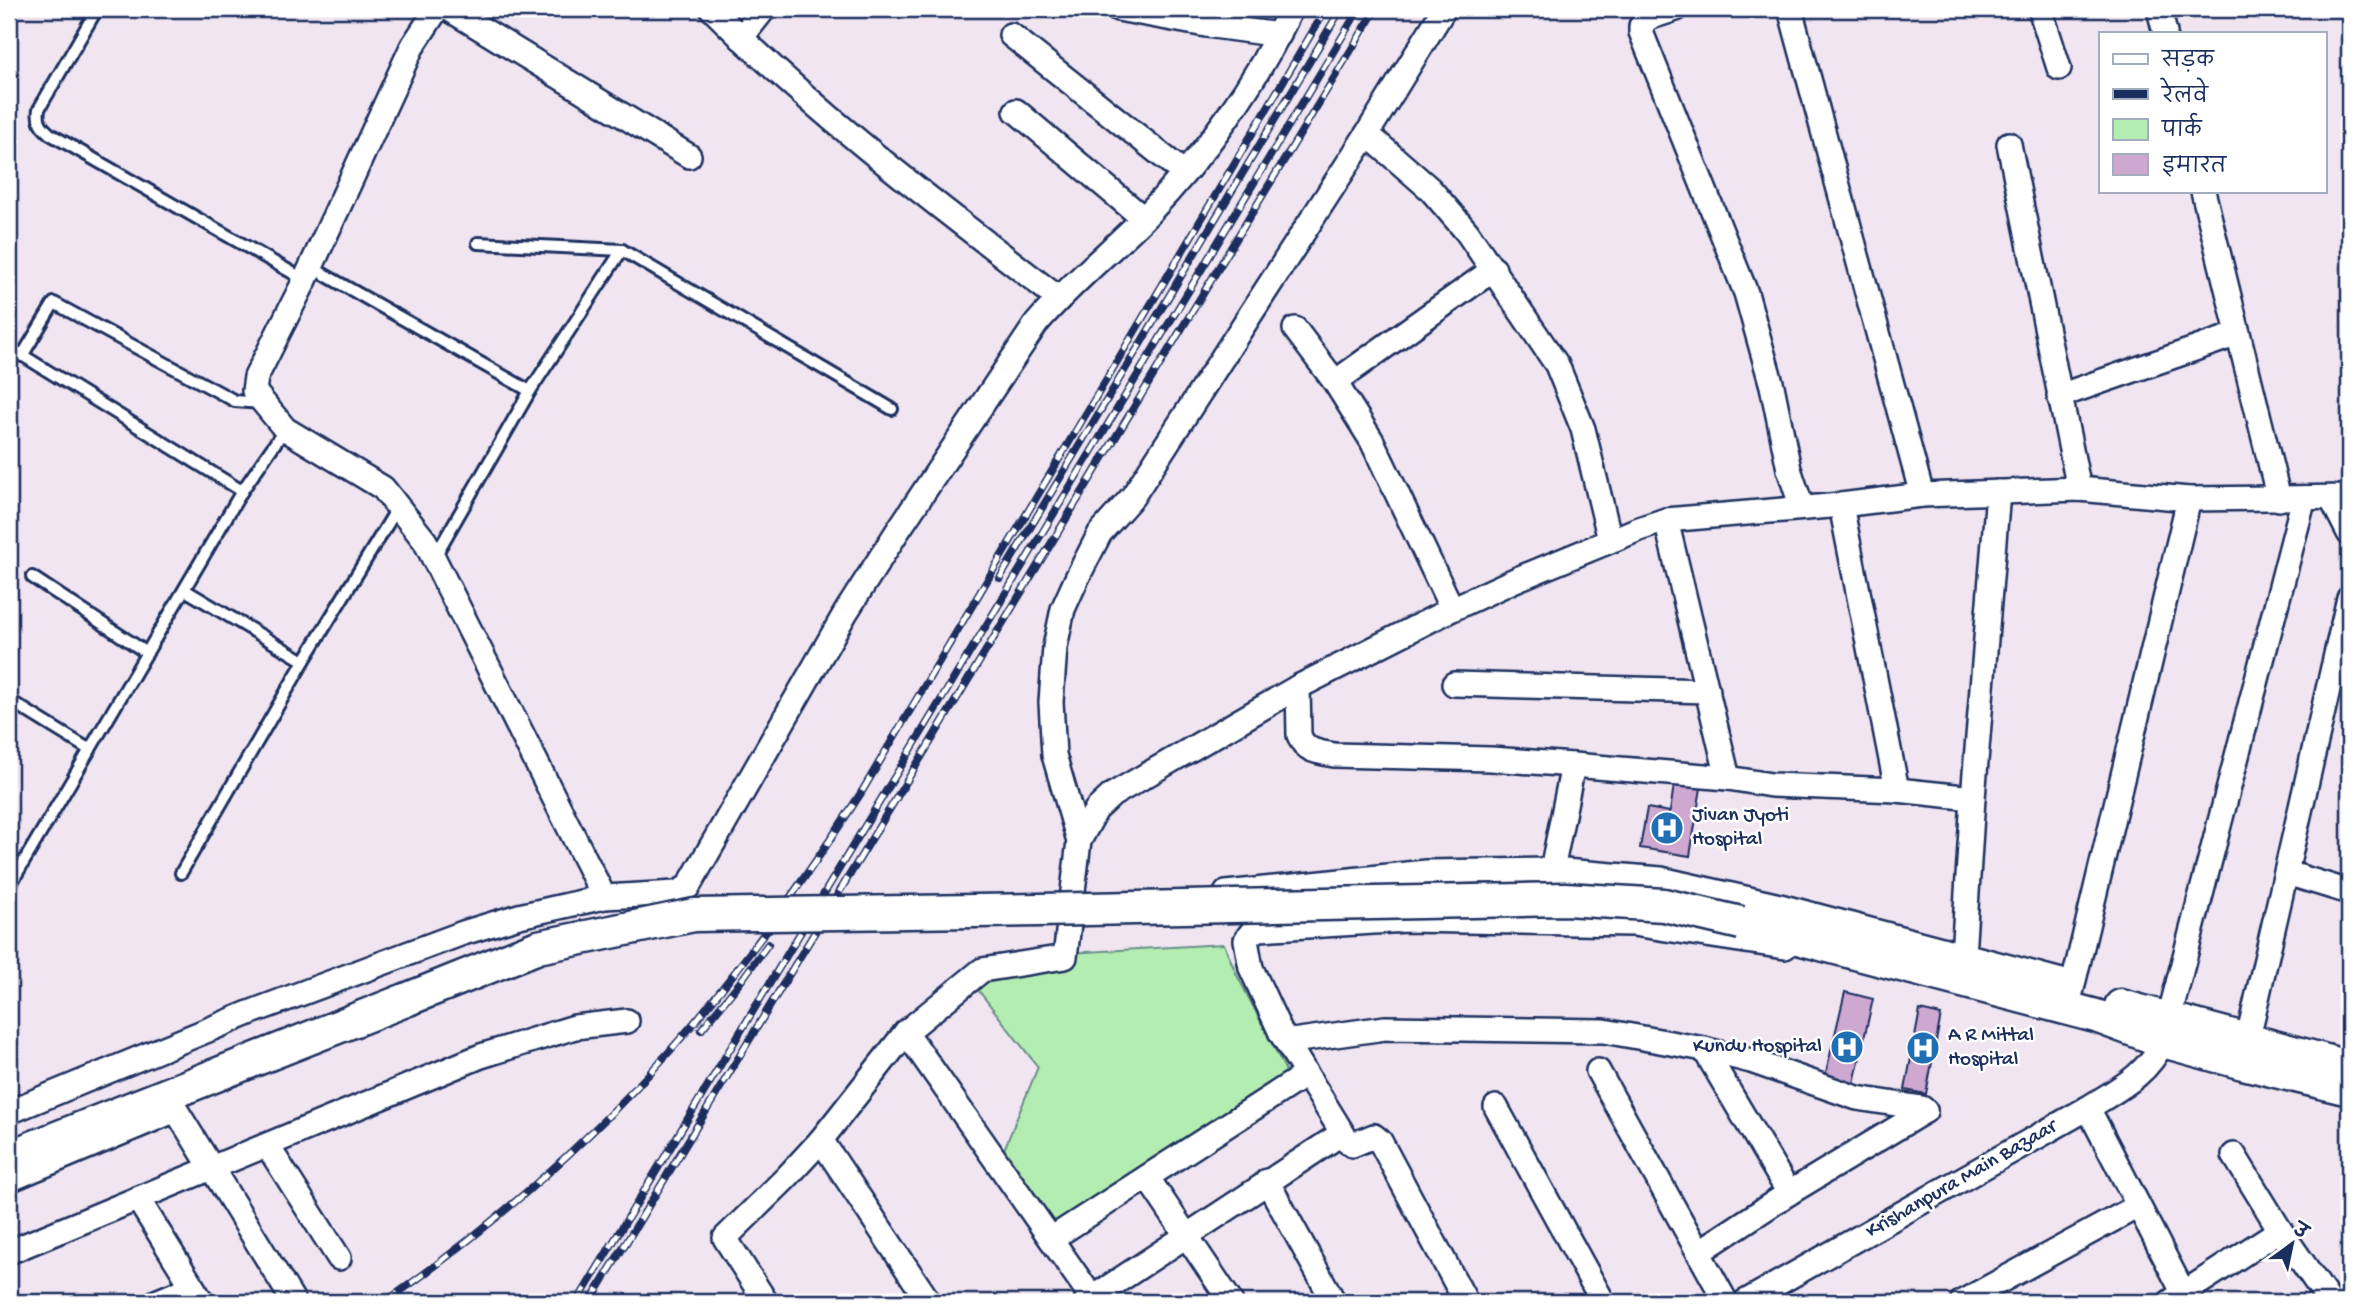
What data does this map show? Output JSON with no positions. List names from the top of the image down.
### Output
{
  "streets": {
    "street": ["Krishanpura Main Bazaar"]
  },
  "places": {
    "hospital": ["Jivan Jyoti Hospital", "Kundu Hospital", "A R Mittal Hospital"]
  },
  "legend": [
    "सड़क",
    "रेलवे",
    "पार्क",
    "इमारत"
  ],
  "north": "top right"
}
